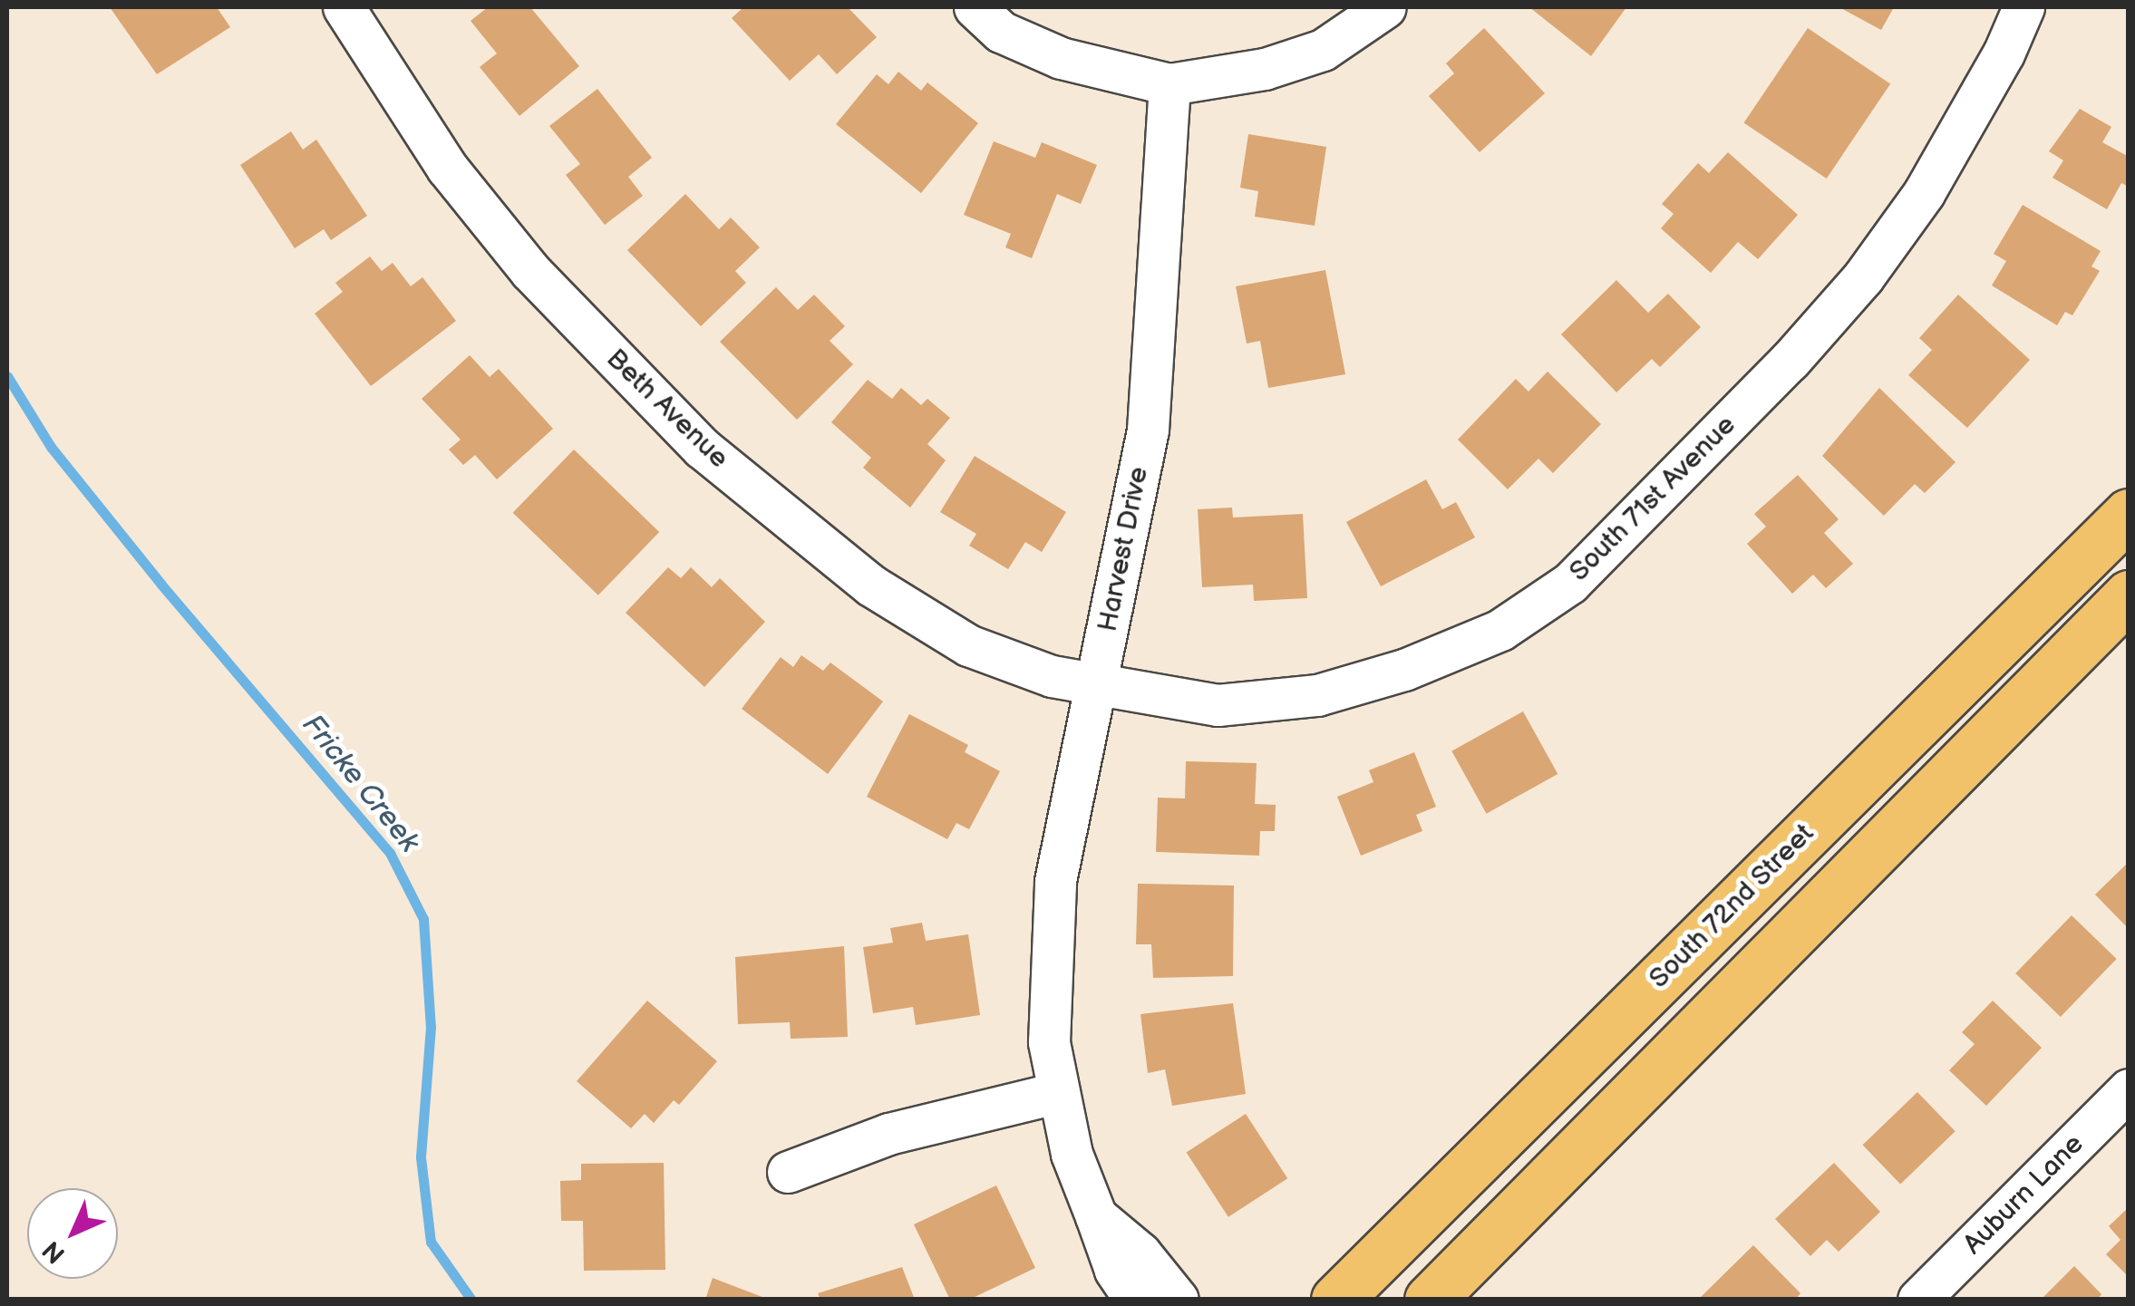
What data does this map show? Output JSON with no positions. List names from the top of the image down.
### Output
{
  "streets": {
    "main road": ["South 72nd Street"],
    "street": [
      "Beth Avenue",
      "South 71st Avenue",
      "Harvest Drive",
      "Auburn Lane"
    ]
  },
  "crossings": [
    ["Beth Avenue", "South 71st Avenue"],
    ["Beth Avenue", "Harvest Drive"],
    ["South 71st Avenue", "Harvest Drive"]
  ],
  "water": ["Fricke Creek"],
  "north": "bottom left"
}
